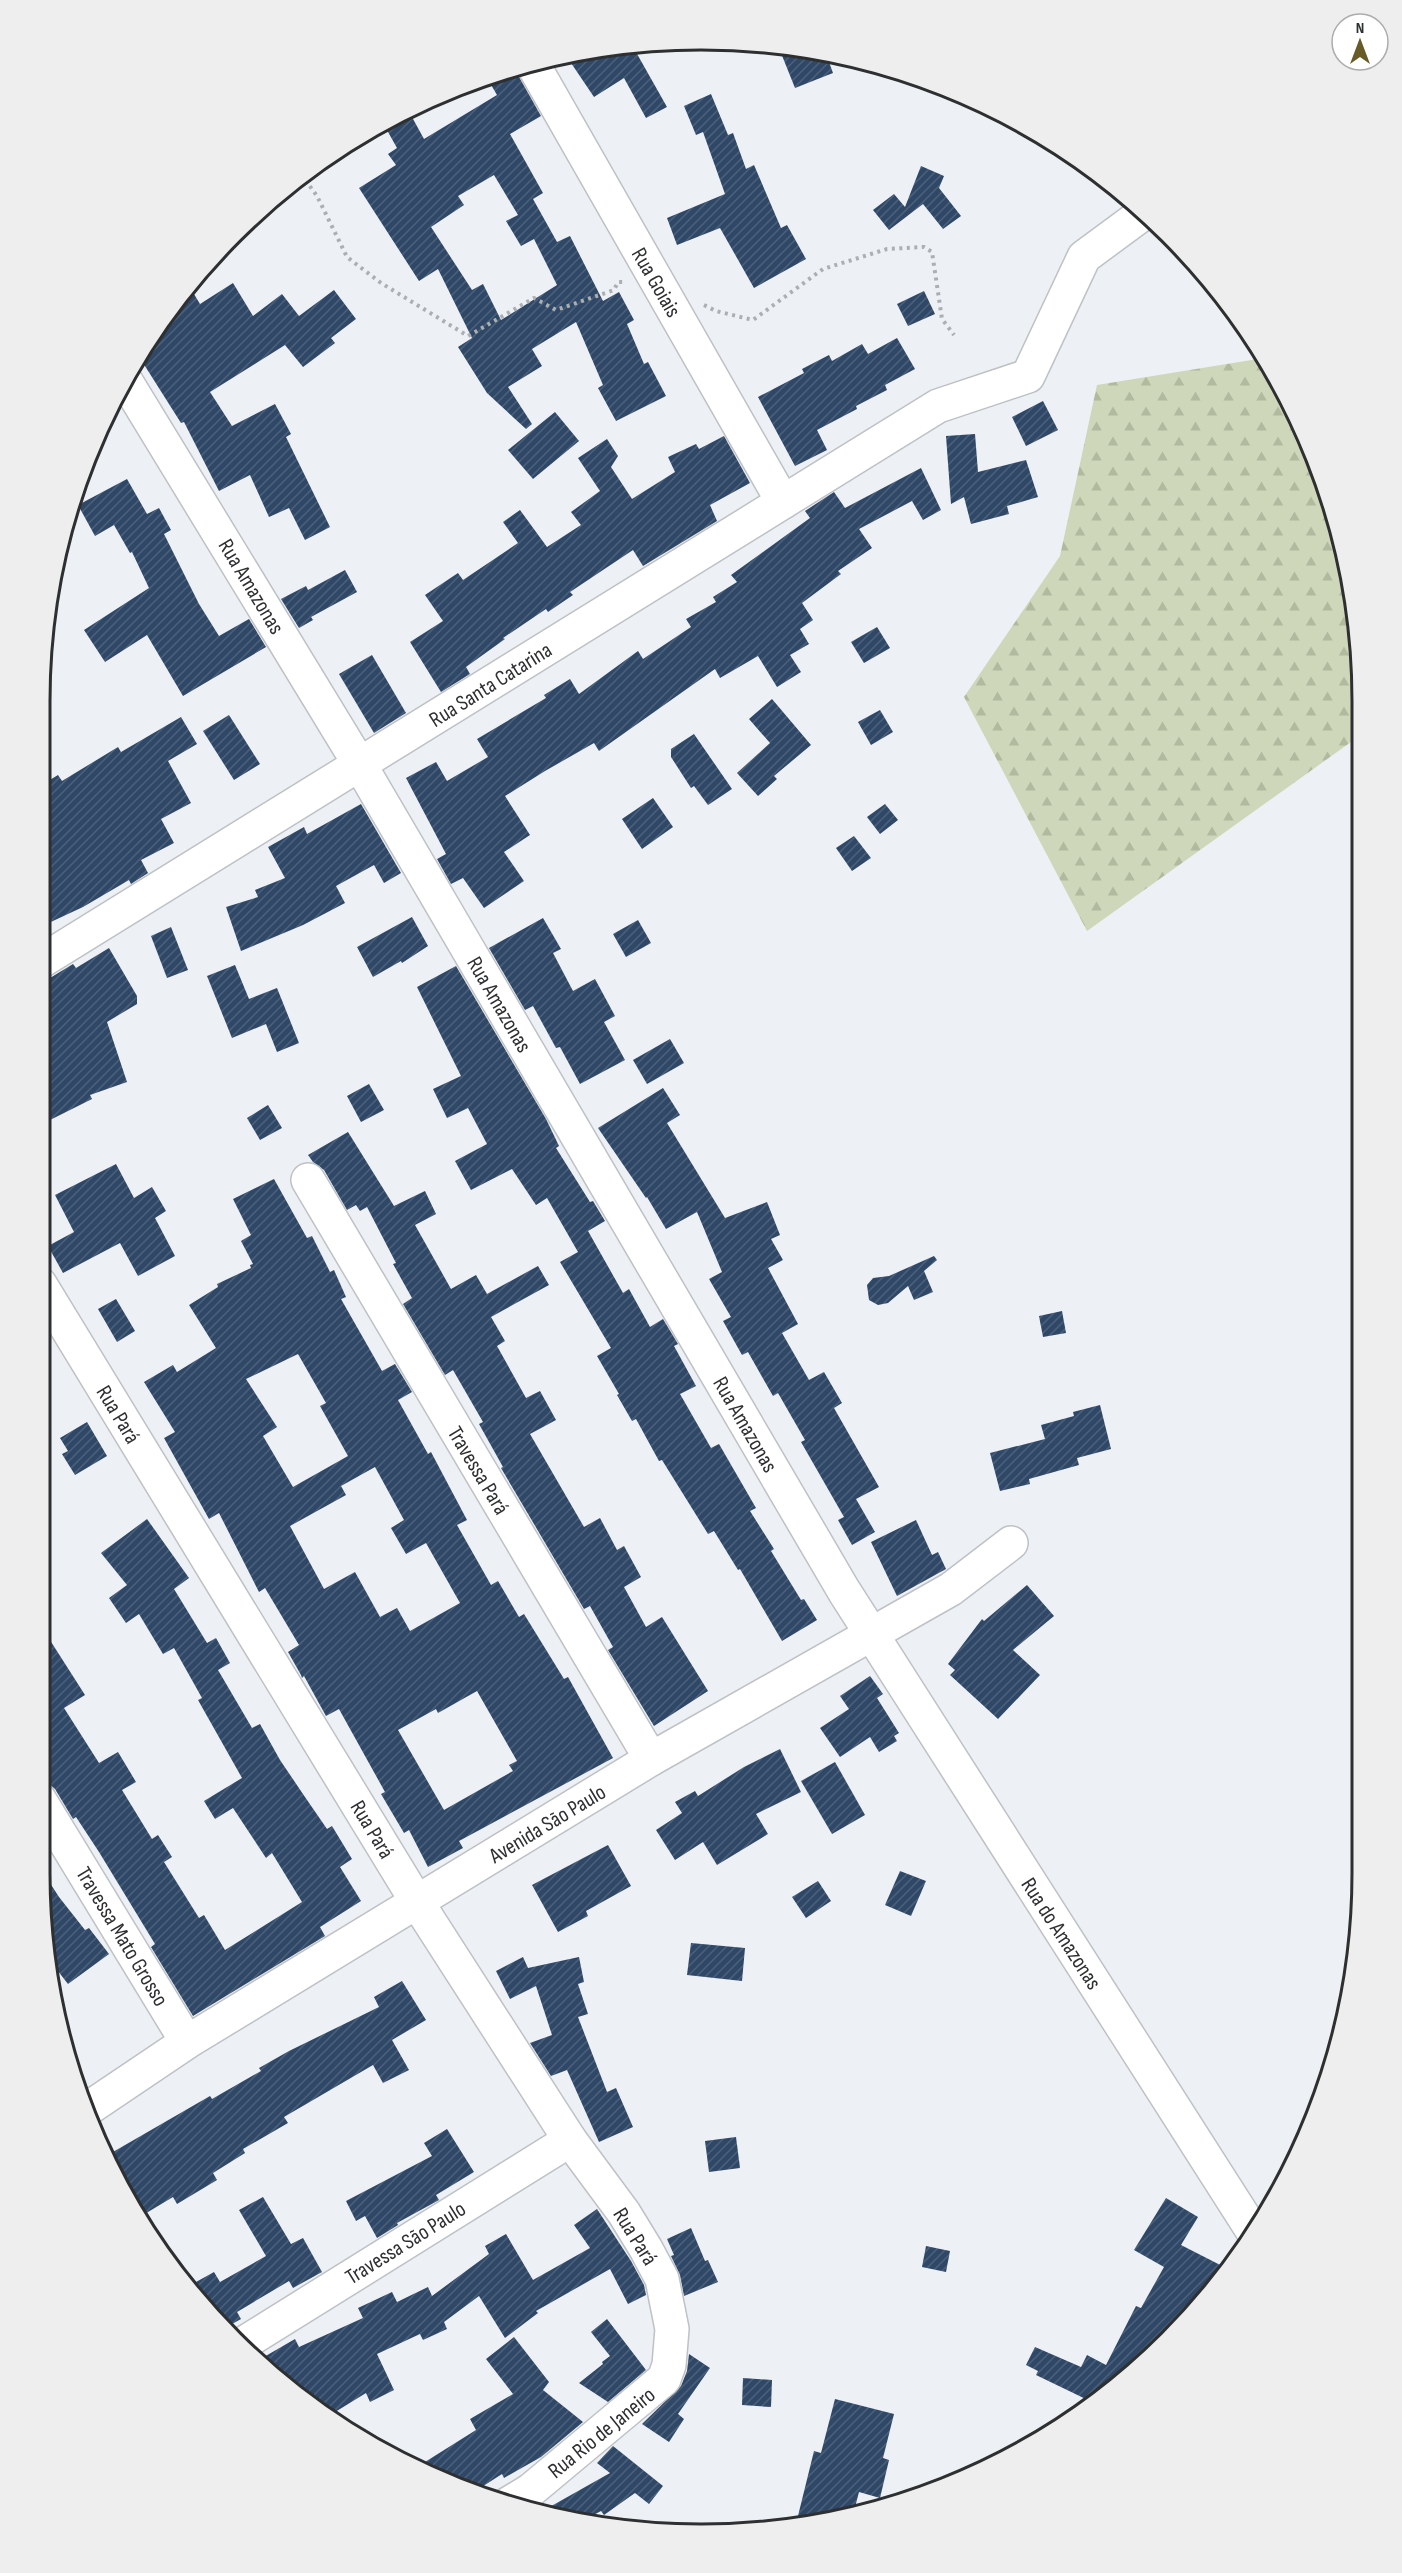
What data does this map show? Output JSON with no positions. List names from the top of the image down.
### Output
{
  "streets": {
    "street": [
      "Rua Goiais",
      "Rua Amazonas",
      "Rua Santa Catarina",
      "Rua Pará",
      "Travessa Pará",
      "Avenida São Paulo",
      "Rua do Amazonas",
      "Travessa Mato Grosso",
      "Travessa São Paulo",
      "Rua Rio de Janeiro"
    ]
  },
  "crossings": [
    ["Rua Goiais", "Rua Santa Catarina"],
    ["Rua Amazonas", "Rua Santa Catarina"],
    ["Rua Amazonas", "Avenida São Paulo"],
    ["Rua Amazonas", "Rua do Amazonas"],
    ["Rua Pará", "Avenida São Paulo"],
    ["Rua Pará", "Travessa São Paulo"],
    ["Rua Pará", "Rua Rio de Janeiro"],
    ["Travessa Pará", "Avenida São Paulo"],
    ["Avenida São Paulo", "Rua do Amazonas"],
    ["Avenida São Paulo", "Travessa Mato Grosso"]
  ],
  "north": "top"
}
